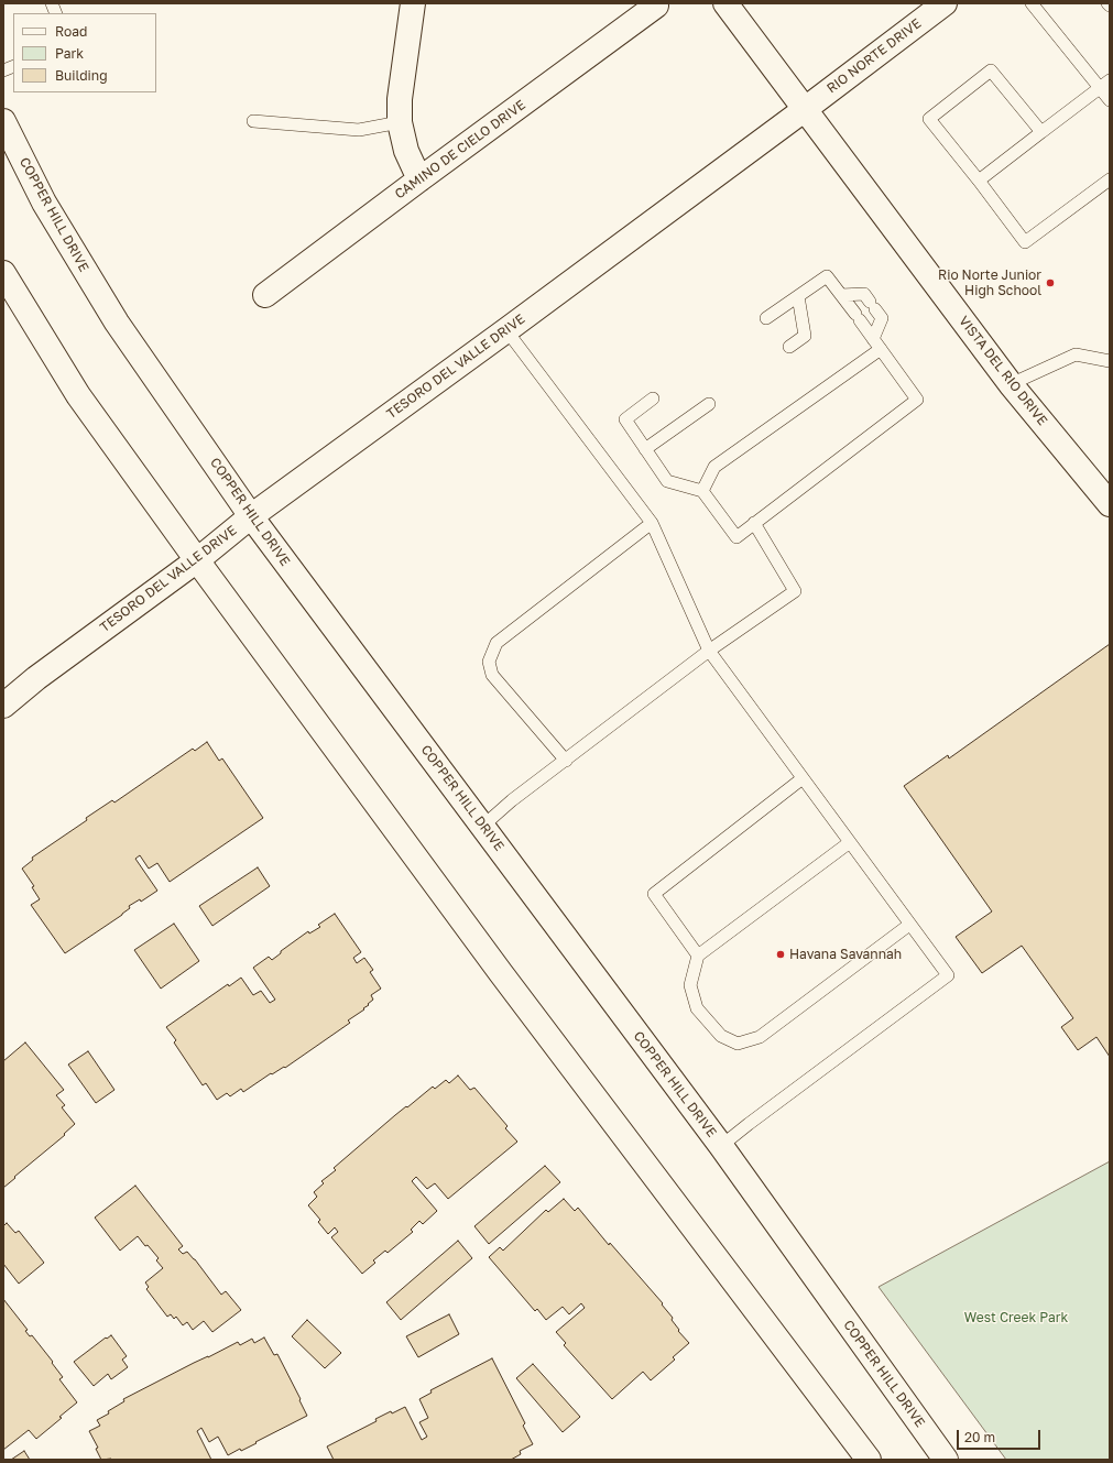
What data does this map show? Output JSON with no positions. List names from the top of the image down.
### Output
{
  "streets": {
    "main road": [
      "RIO NORTE DRIVE",
      "CAMINO DE CIELO DRIVE",
      "COPPER HILL DRIVE",
      "TESORO DEL VALLE DRIVE",
      "VISTA DEL RIO DRIVE"
    ]
  },
  "crossings": [
    ["RIO NORTE DRIVE", "TESORO DEL VALLE DRIVE"],
    ["RIO NORTE DRIVE", "VISTA DEL RIO DRIVE"],
    ["COPPER HILL DRIVE", "TESORO DEL VALLE DRIVE"],
    ["TESORO DEL VALLE DRIVE", "VISTA DEL RIO DRIVE"]
  ],
  "parks": ["West Creek Park"],
  "places": ["Rio Norte Junior High School", "Havana Savannah"],
  "legend": ["Road", "Park", "Building"],
  "scale_bar": "20 m"
}
